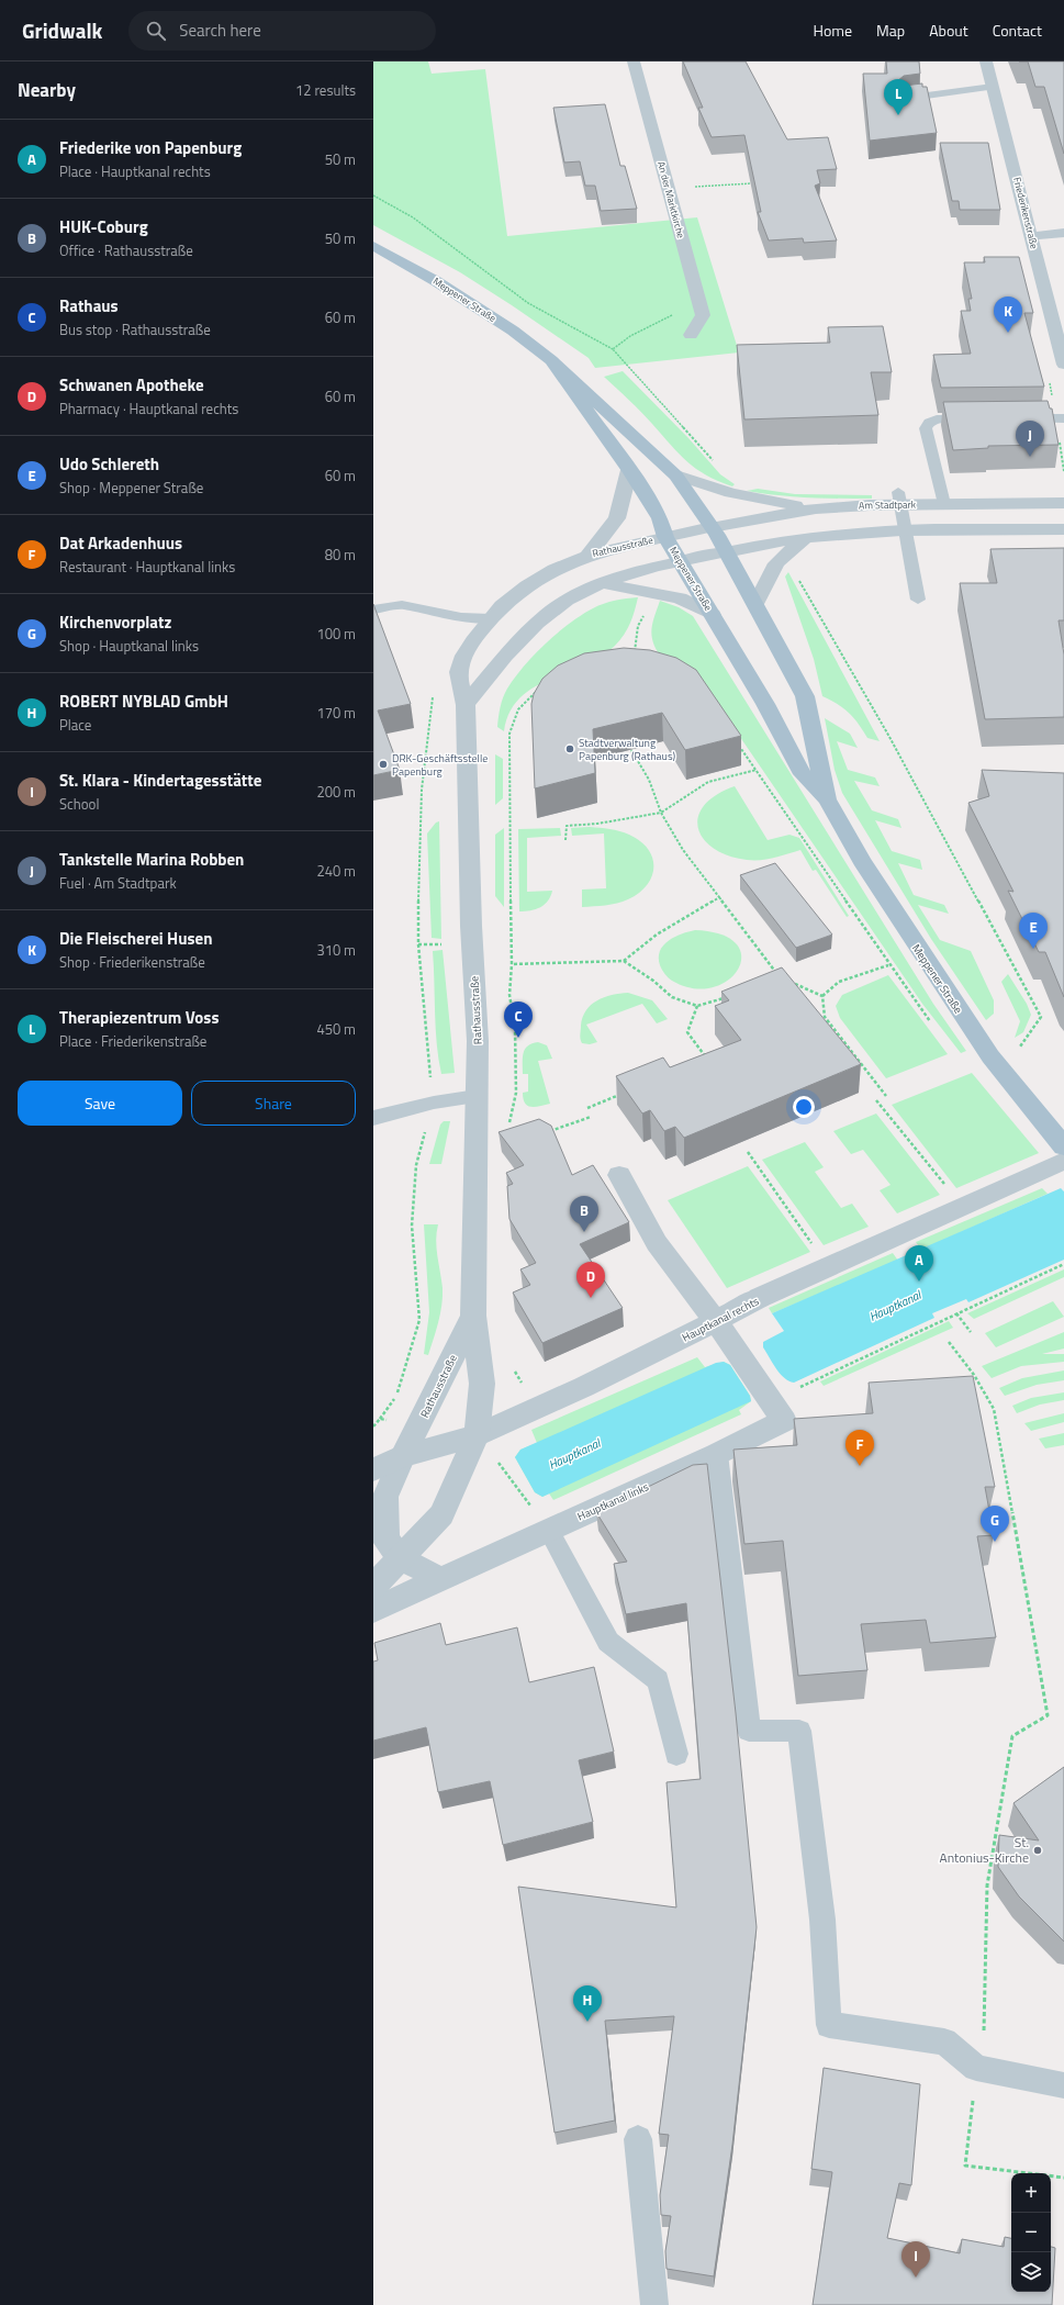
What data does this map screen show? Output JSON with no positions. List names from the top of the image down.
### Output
{
  "streets": {
    "main road": ["Meppener Straße"],
    "street": [
      "An der Marktkirche",
      "Friederikenstraße",
      "Am Stadtpark",
      "Rathausstraße",
      "Hauptkanal rechts",
      "Hauptkanal links"
    ]
  },
  "crossings": [
    ["Meppener Straße", "Am Stadtpark"],
    ["Meppener Straße", "Rathausstraße"],
    ["Am Stadtpark", "Rathausstraße"],
    ["Rathausstraße", "Hauptkanal rechts"],
    ["Hauptkanal rechts", "Hauptkanal links"]
  ],
  "water": ["Hauptkanal"],
  "places": ["Stadtverwaltung Papenburg (Rathaus)", "DRK-Geschäftsstelle Papenburg", "St. Antonius-Kirche"],
  "page": {
    "header": "Gridwalk",
    "search": "Search here",
    "nav": [
      "Home",
      "Map",
      "About",
      "Contact"
    ],
    "heading": ["Nearby", "12 results"],
    "pins": [
      "L",
      "K",
      "J",
      "E",
      "C",
      "B",
      "A",
      "D",
      "F",
      "G",
      "H",
      "I"
    ],
    "list": [
      {
        "mark": "A",
        "name": "Friederike von Papenburg",
        "note": "Place · Hauptkanal rechts",
        "value": "50 m"
      },
      {
        "mark": "B",
        "name": "HUK-Coburg",
        "note": "Office · Rathausstraße",
        "value": "50 m"
      },
      {
        "mark": "C",
        "name": "Rathaus",
        "note": "Bus stop · Rathausstraße",
        "value": "60 m"
      },
      {
        "mark": "D",
        "name": "Schwanen Apotheke",
        "note": "Pharmacy · Hauptkanal rechts",
        "value": "60 m"
      },
      {
        "mark": "E",
        "name": "Udo Schlereth",
        "note": "Shop · Meppener Straße",
        "value": "60 m"
      },
      {
        "mark": "F",
        "name": "Dat Arkadenhuus",
        "note": "Restaurant · Hauptkanal links",
        "value": "80 m"
      },
      {
        "mark": "G",
        "name": "Kirchenvorplatz",
        "note": "Shop · Hauptkanal links",
        "value": "100 m"
      },
      {
        "mark": "H",
        "name": "ROBERT NYBLAD GmbH",
        "note": "Place",
        "value": "170 m"
      },
      {
        "mark": "I",
        "name": "St. Klara - Kindertagesstätte",
        "note": "School",
        "value": "200 m"
      },
      {
        "mark": "J",
        "name": "Tankstelle Marina Robben",
        "note": "Fuel · Am Stadtpark",
        "value": "240 m"
      },
      {
        "mark": "K",
        "name": "Die Fleischerei Husen",
        "note": "Shop · Friederikenstraße",
        "value": "310 m"
      },
      {
        "mark": "L",
        "name": "Therapiezentrum Voss",
        "note": "Place · Friederikenstraße",
        "value": "450 m"
      }
    ],
    "buttons": ["Save", "Share"],
    "map_buttons": ["+", "−"]
  }
}
